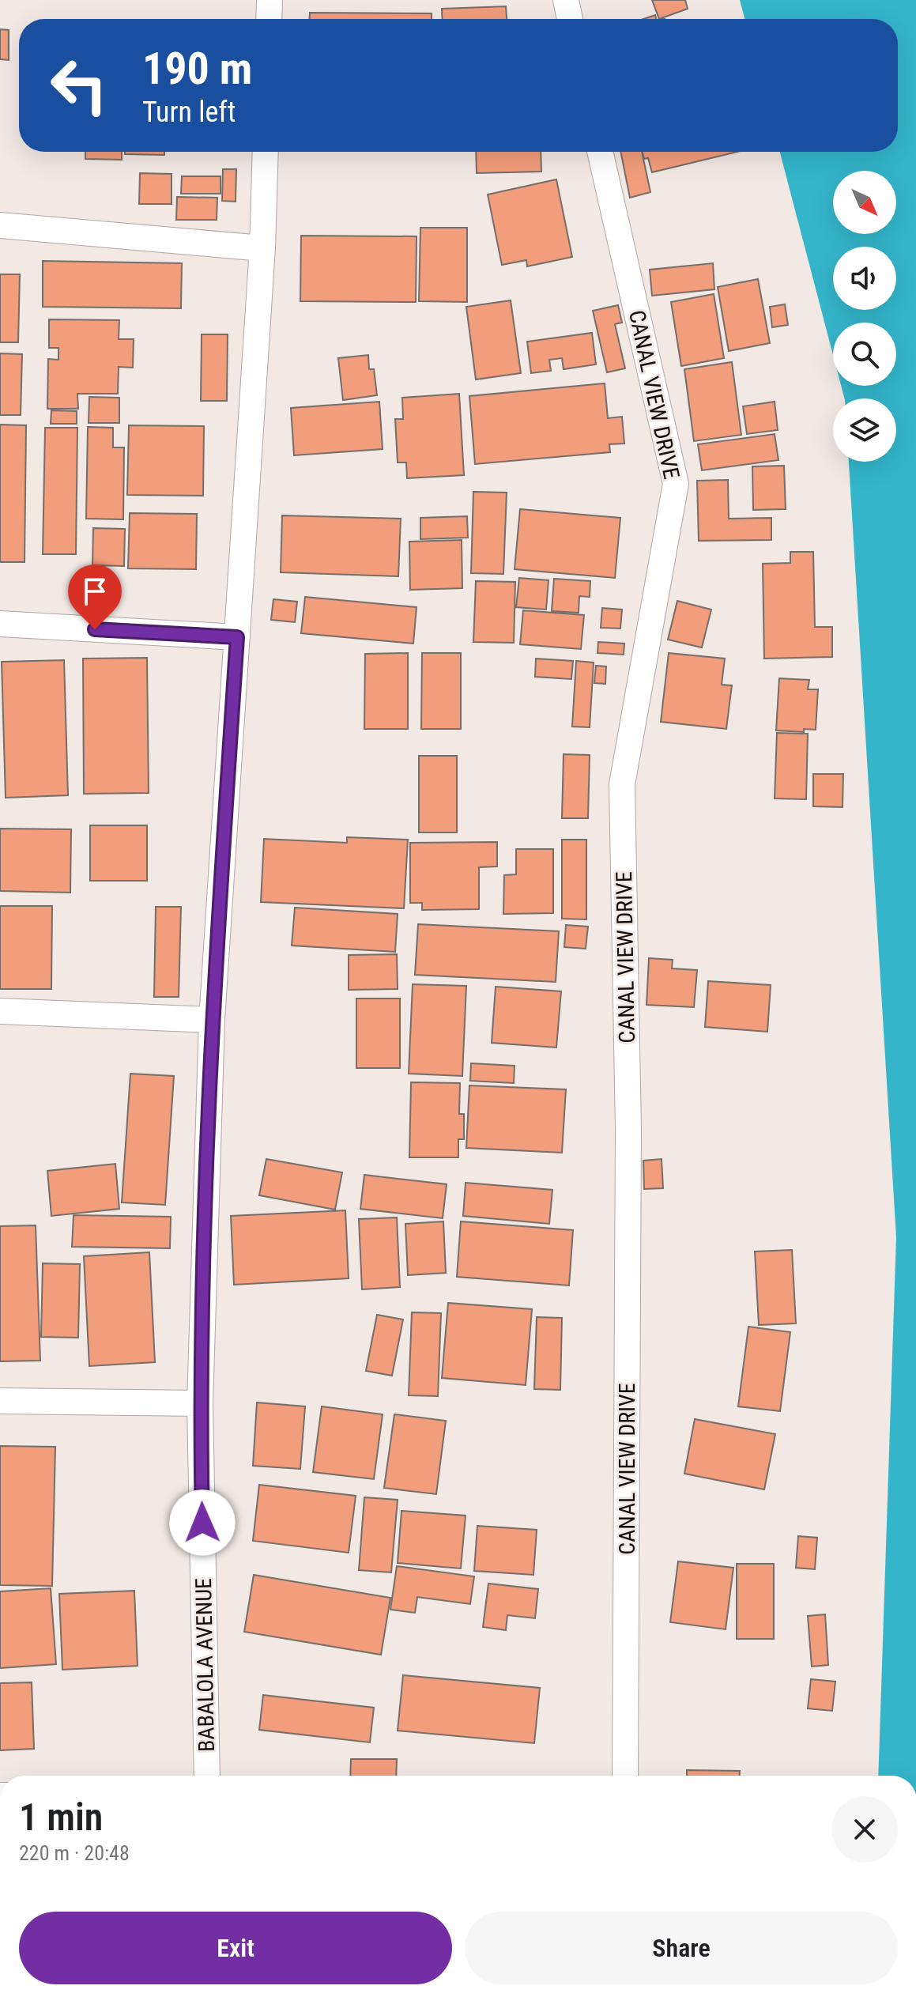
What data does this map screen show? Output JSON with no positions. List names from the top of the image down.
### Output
{
  "streets": {
    "street": ["CANAL VIEW DRIVE", "BABALOLA AVENUE"]
  },
  "north": "bottom right",
  "page": {
    "turn": ["190 m", "Turn left"],
    "heading": ["1 min", "220 m · 20:48"],
    "buttons": ["Exit", "Share"]
  }
}
